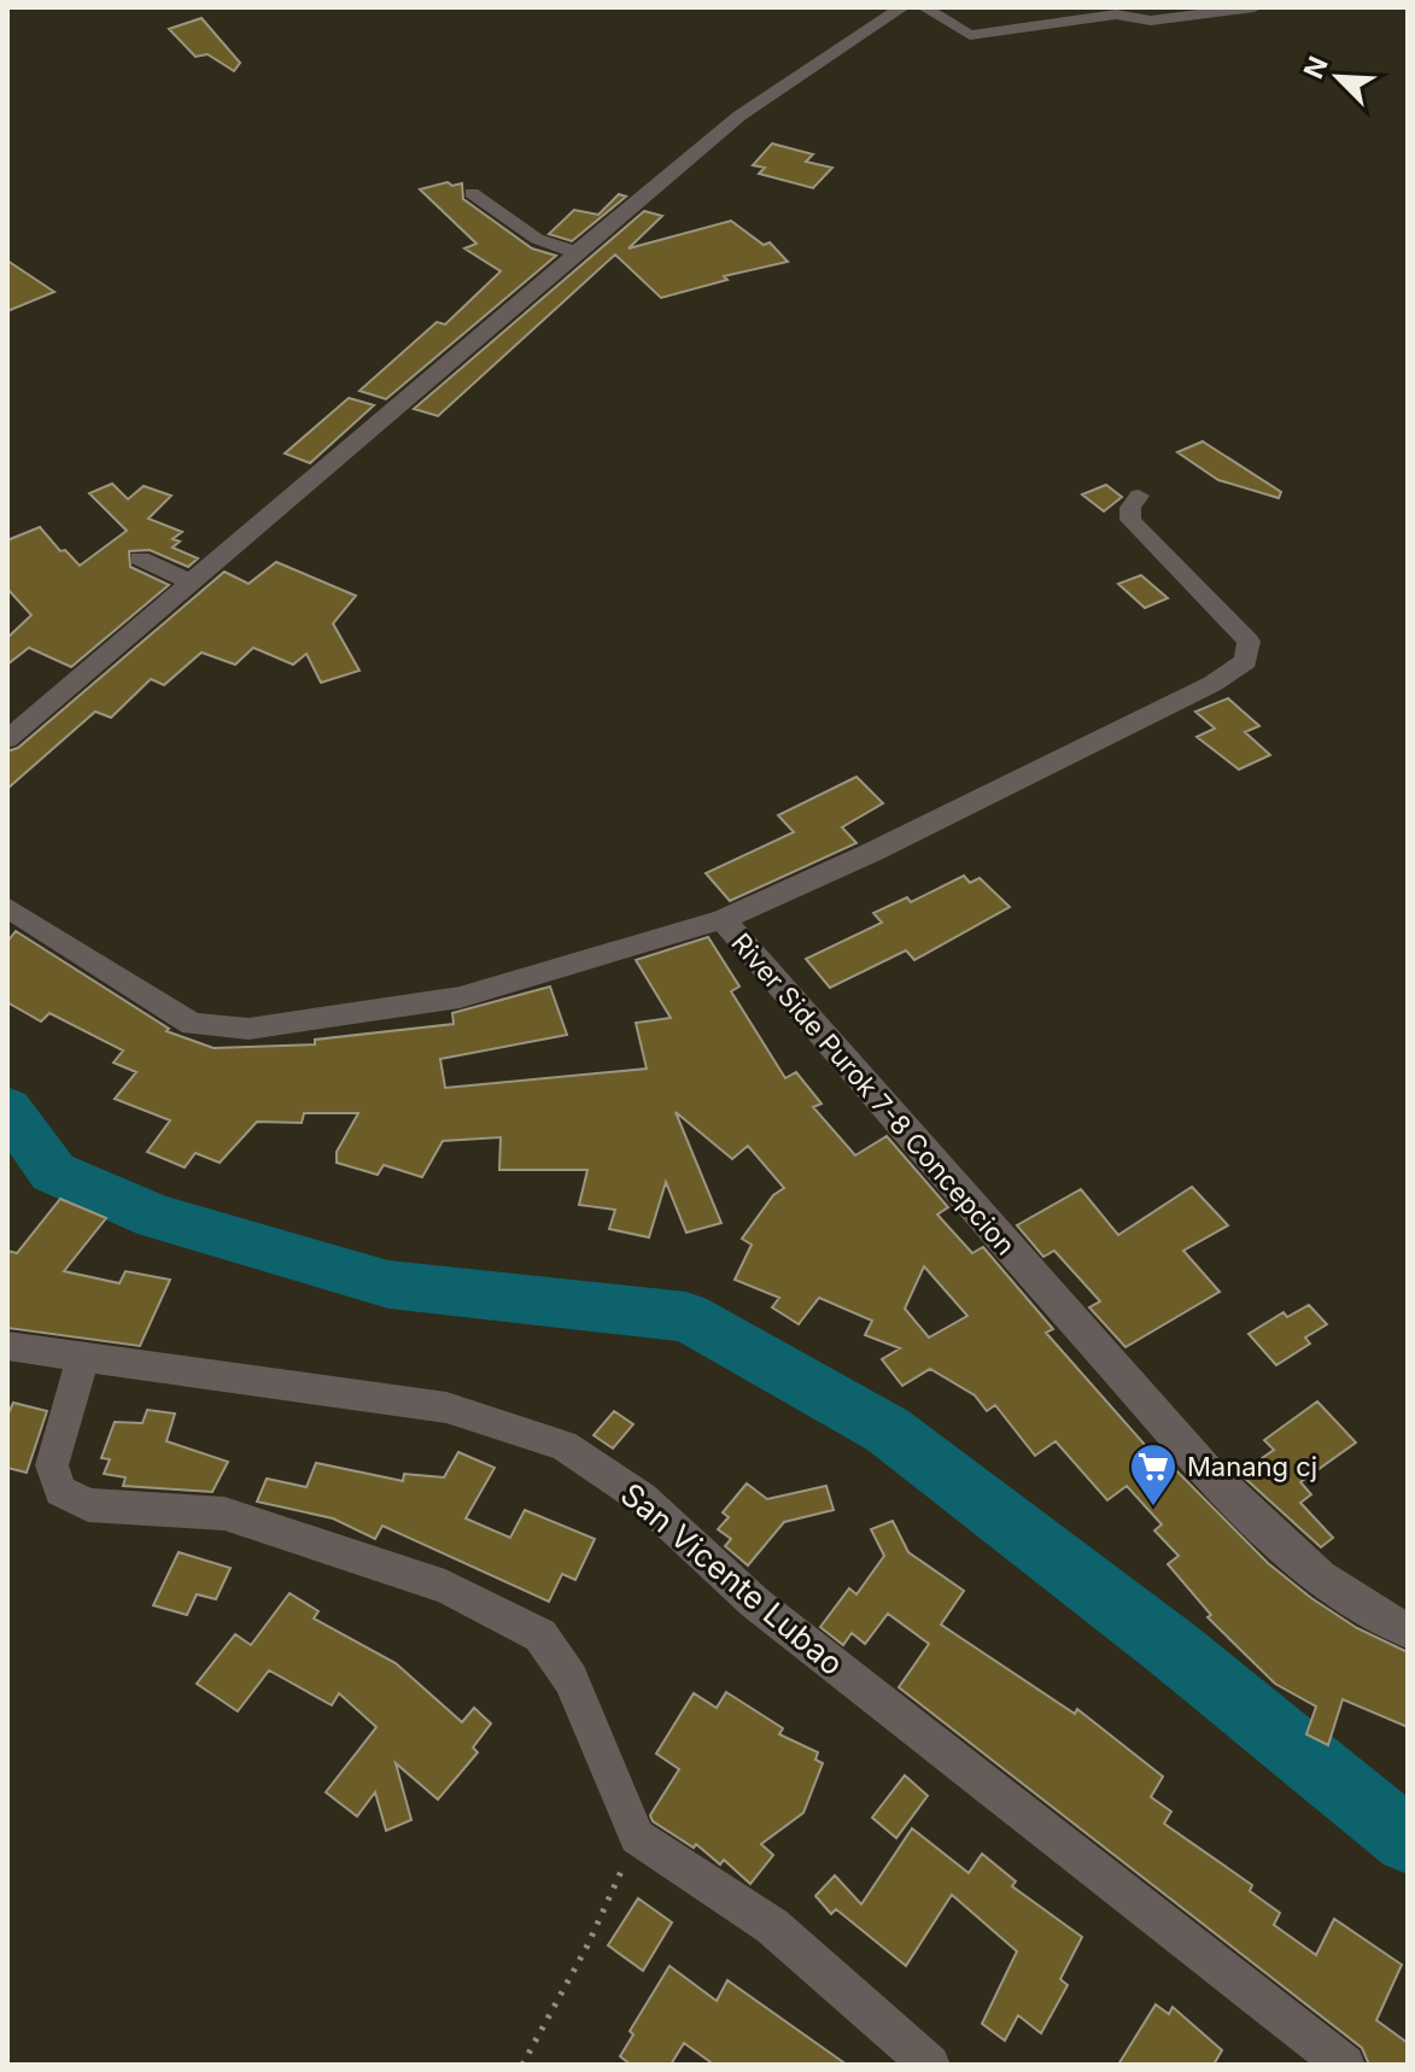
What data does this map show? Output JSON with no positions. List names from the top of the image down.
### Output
{
  "streets": {
    "street": ["River Side Purok 7-8 Concepcion", "San Vicente Lubao"]
  },
  "places": {
    "supermarket": ["Manang cj"]
  },
  "north": "top left"
}
